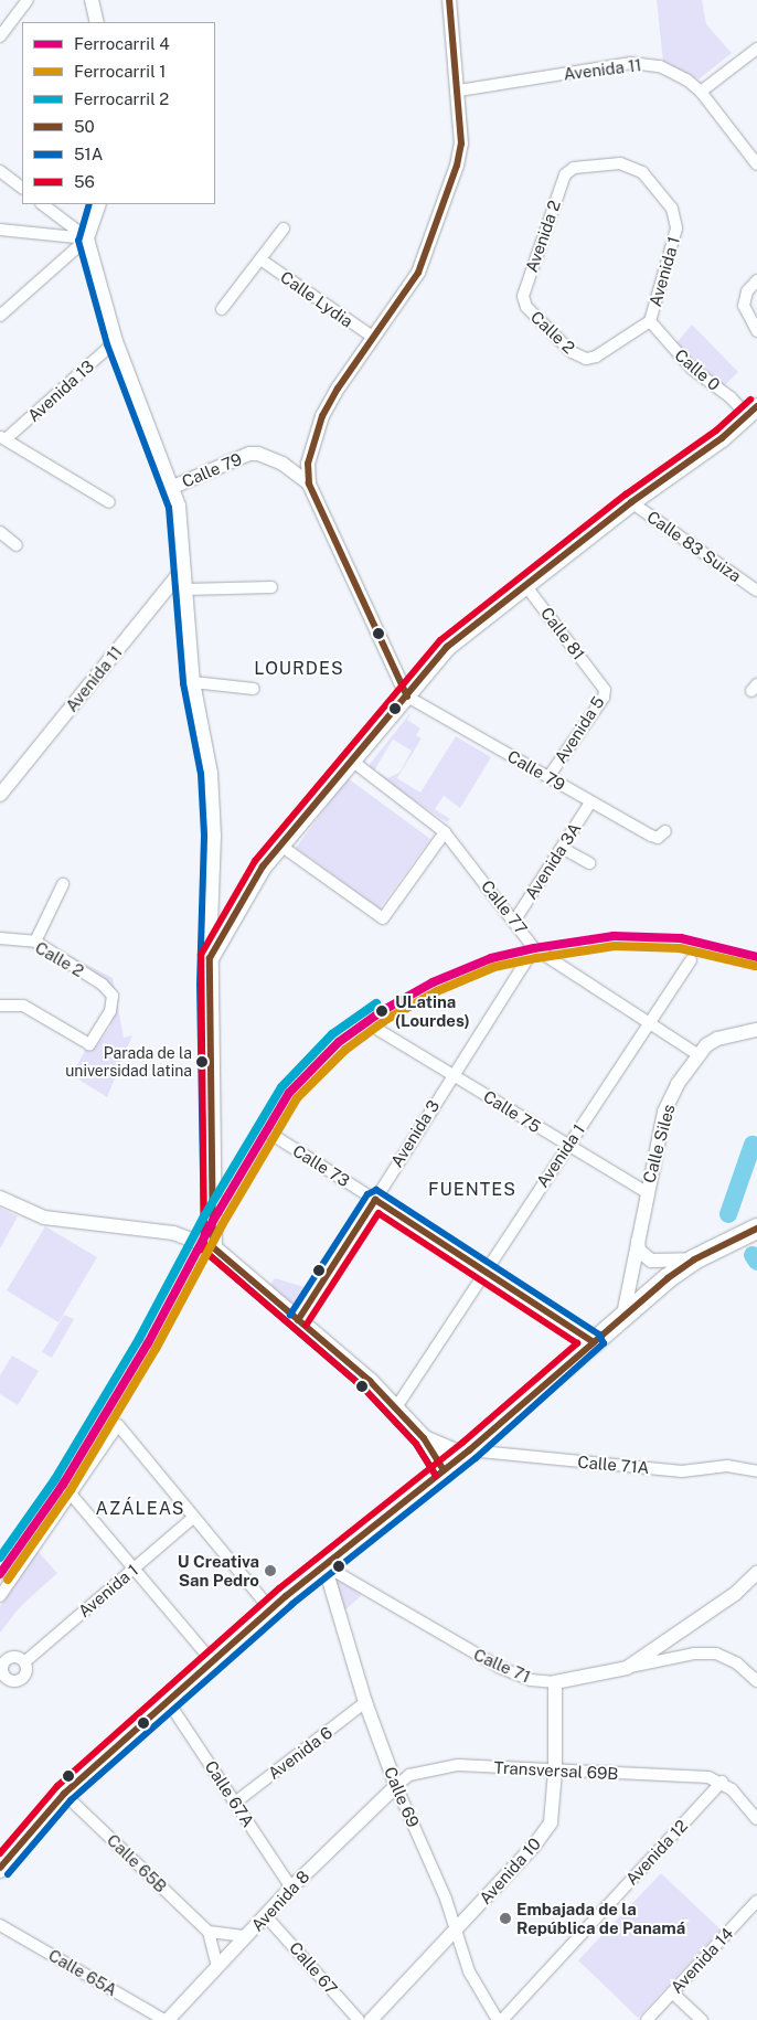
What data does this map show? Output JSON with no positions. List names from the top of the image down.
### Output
{
  "streets": {
    "main road": ["Avenida 3", "Calle 73"],
    "street": [
      "Avenida 11",
      "Avenida 2",
      "Avenida 1",
      "Calle Lydia",
      "Calle 2",
      "Calle 0",
      "Avenida 13",
      "Calle 79",
      "Calle 83 Suiza",
      "Calle 81",
      "Avenida 5",
      "Avenida 3A",
      "Calle 77",
      "Calle 75",
      "Calle Siles",
      "Calle 71A",
      "Calle 71",
      "Avenida 6",
      "Transversal 69B",
      "Calle 67A",
      "Calle 69",
      "Avenida 12",
      "Calle 65B",
      "Avenida 10",
      "Avenida 8",
      "Avenida 14",
      "Calle 67",
      "Calle 65A"
    ]
  },
  "crossings": [
    ["Avenida 2", "Avenida 1"],
    ["Avenida 2", "Calle 2"],
    ["Avenida 2", "Calle 0"],
    ["Avenida 1", "Calle 2"],
    ["Avenida 1", "Calle 0"],
    ["Avenida 1", "Calle 77"],
    ["Avenida 1", "Calle 75"],
    ["Avenida 1", "Calle 73"],
    ["Calle 2", "Calle 0"],
    ["Calle 79", "Avenida 5"],
    ["Calle 79", "Avenida 3A"],
    ["Calle 81", "Avenida 5"],
    ["Avenida 3A", "Calle 77"],
    ["Calle 77", "Avenida 3"],
    ["Calle 77", "Calle Siles"],
    ["Calle 75", "Avenida 3"],
    ["Calle 75", "Calle Siles"],
    ["Avenida 3", "Calle 73"],
    ["Calle 71", "Calle 69"],
    ["Calle 71", "Avenida 10"],
    ["Avenida 6", "Calle 67A"],
    ["Avenida 6", "Calle 69"],
    ["Transversal 69B", "Calle 69"],
    ["Transversal 69B", "Avenida 12"],
    ["Transversal 69B", "Avenida 10"],
    ["Transversal 69B", "Avenida 8"],
    ["Calle 67A", "Avenida 8"],
    ["Calle 69", "Avenida 10"],
    ["Calle 69", "Avenida 8"],
    ["Avenida 8", "Calle 67"],
    ["Avenida 8", "Calle 65A"]
  ],
  "districts": ["LOURDES", "FUENTES", "AZÁLEAS"],
  "places": [
    "ULatina (Lourdes)",
    "Parada de la universidad latina",
    "U Creativa San Pedro",
    "Embajada de la República de Panamá"
  ],
  "lines": [
    "transit line 50",
    "transit line 51A",
    "transit line 56",
    "rail line 4",
    "rail line 1",
    "rail line 2"
  ],
  "legend": [
    "Ferrocarril 4",
    "Ferrocarril 1",
    "Ferrocarril 2",
    "50",
    "51A",
    "56"
  ]
}
